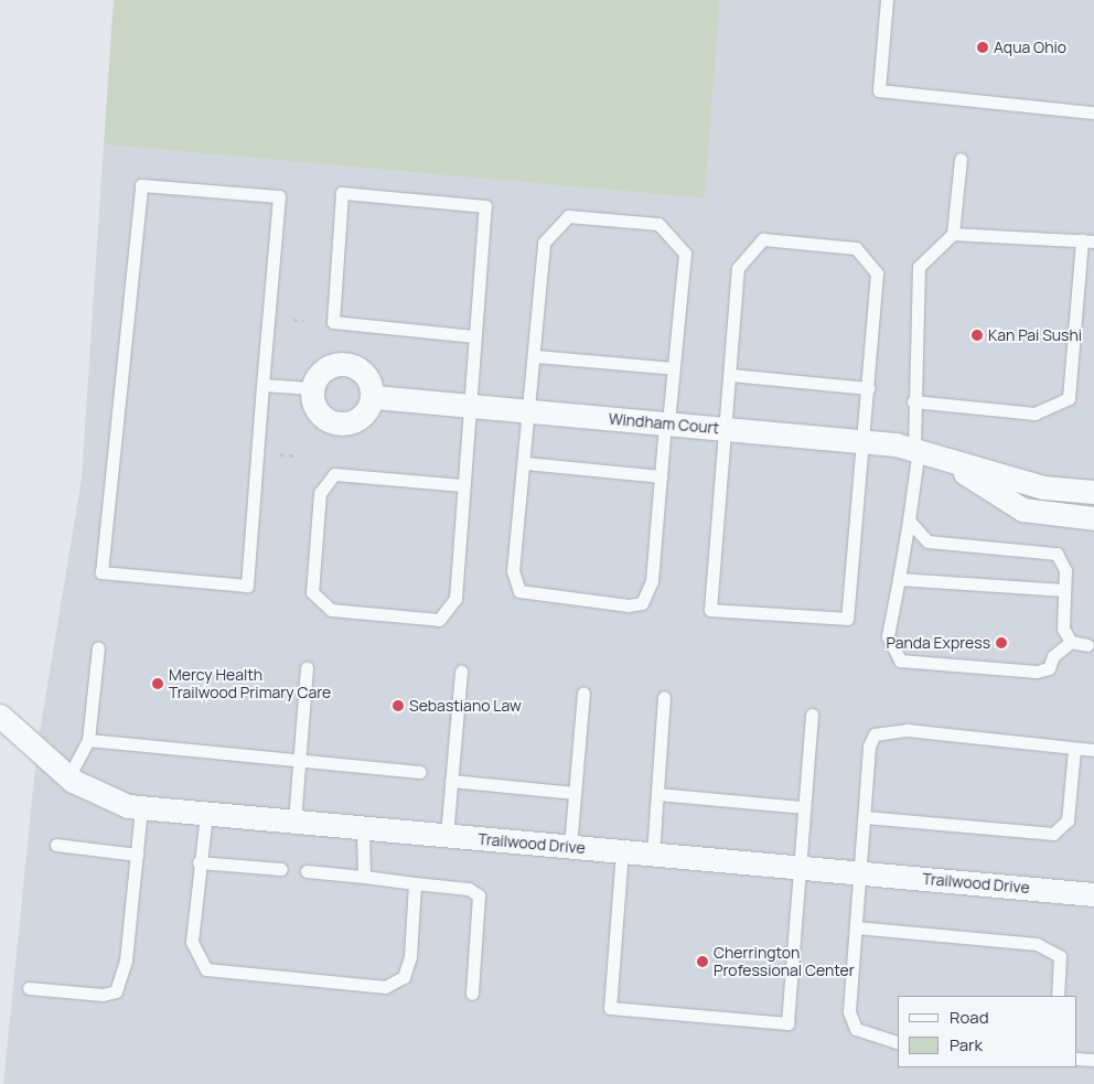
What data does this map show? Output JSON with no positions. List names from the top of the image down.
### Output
{
  "streets": {
    "street": ["Windham Court", "Trailwood Drive"]
  },
  "places": [
    "Aqua Ohio",
    "Kan Pai Sushi",
    "Panda Express",
    "Mercy Health Trailwood Primary Care",
    "Sebastiano Law",
    "Cherrington Professional Center"
  ],
  "legend": ["Road", "Park"]
}
